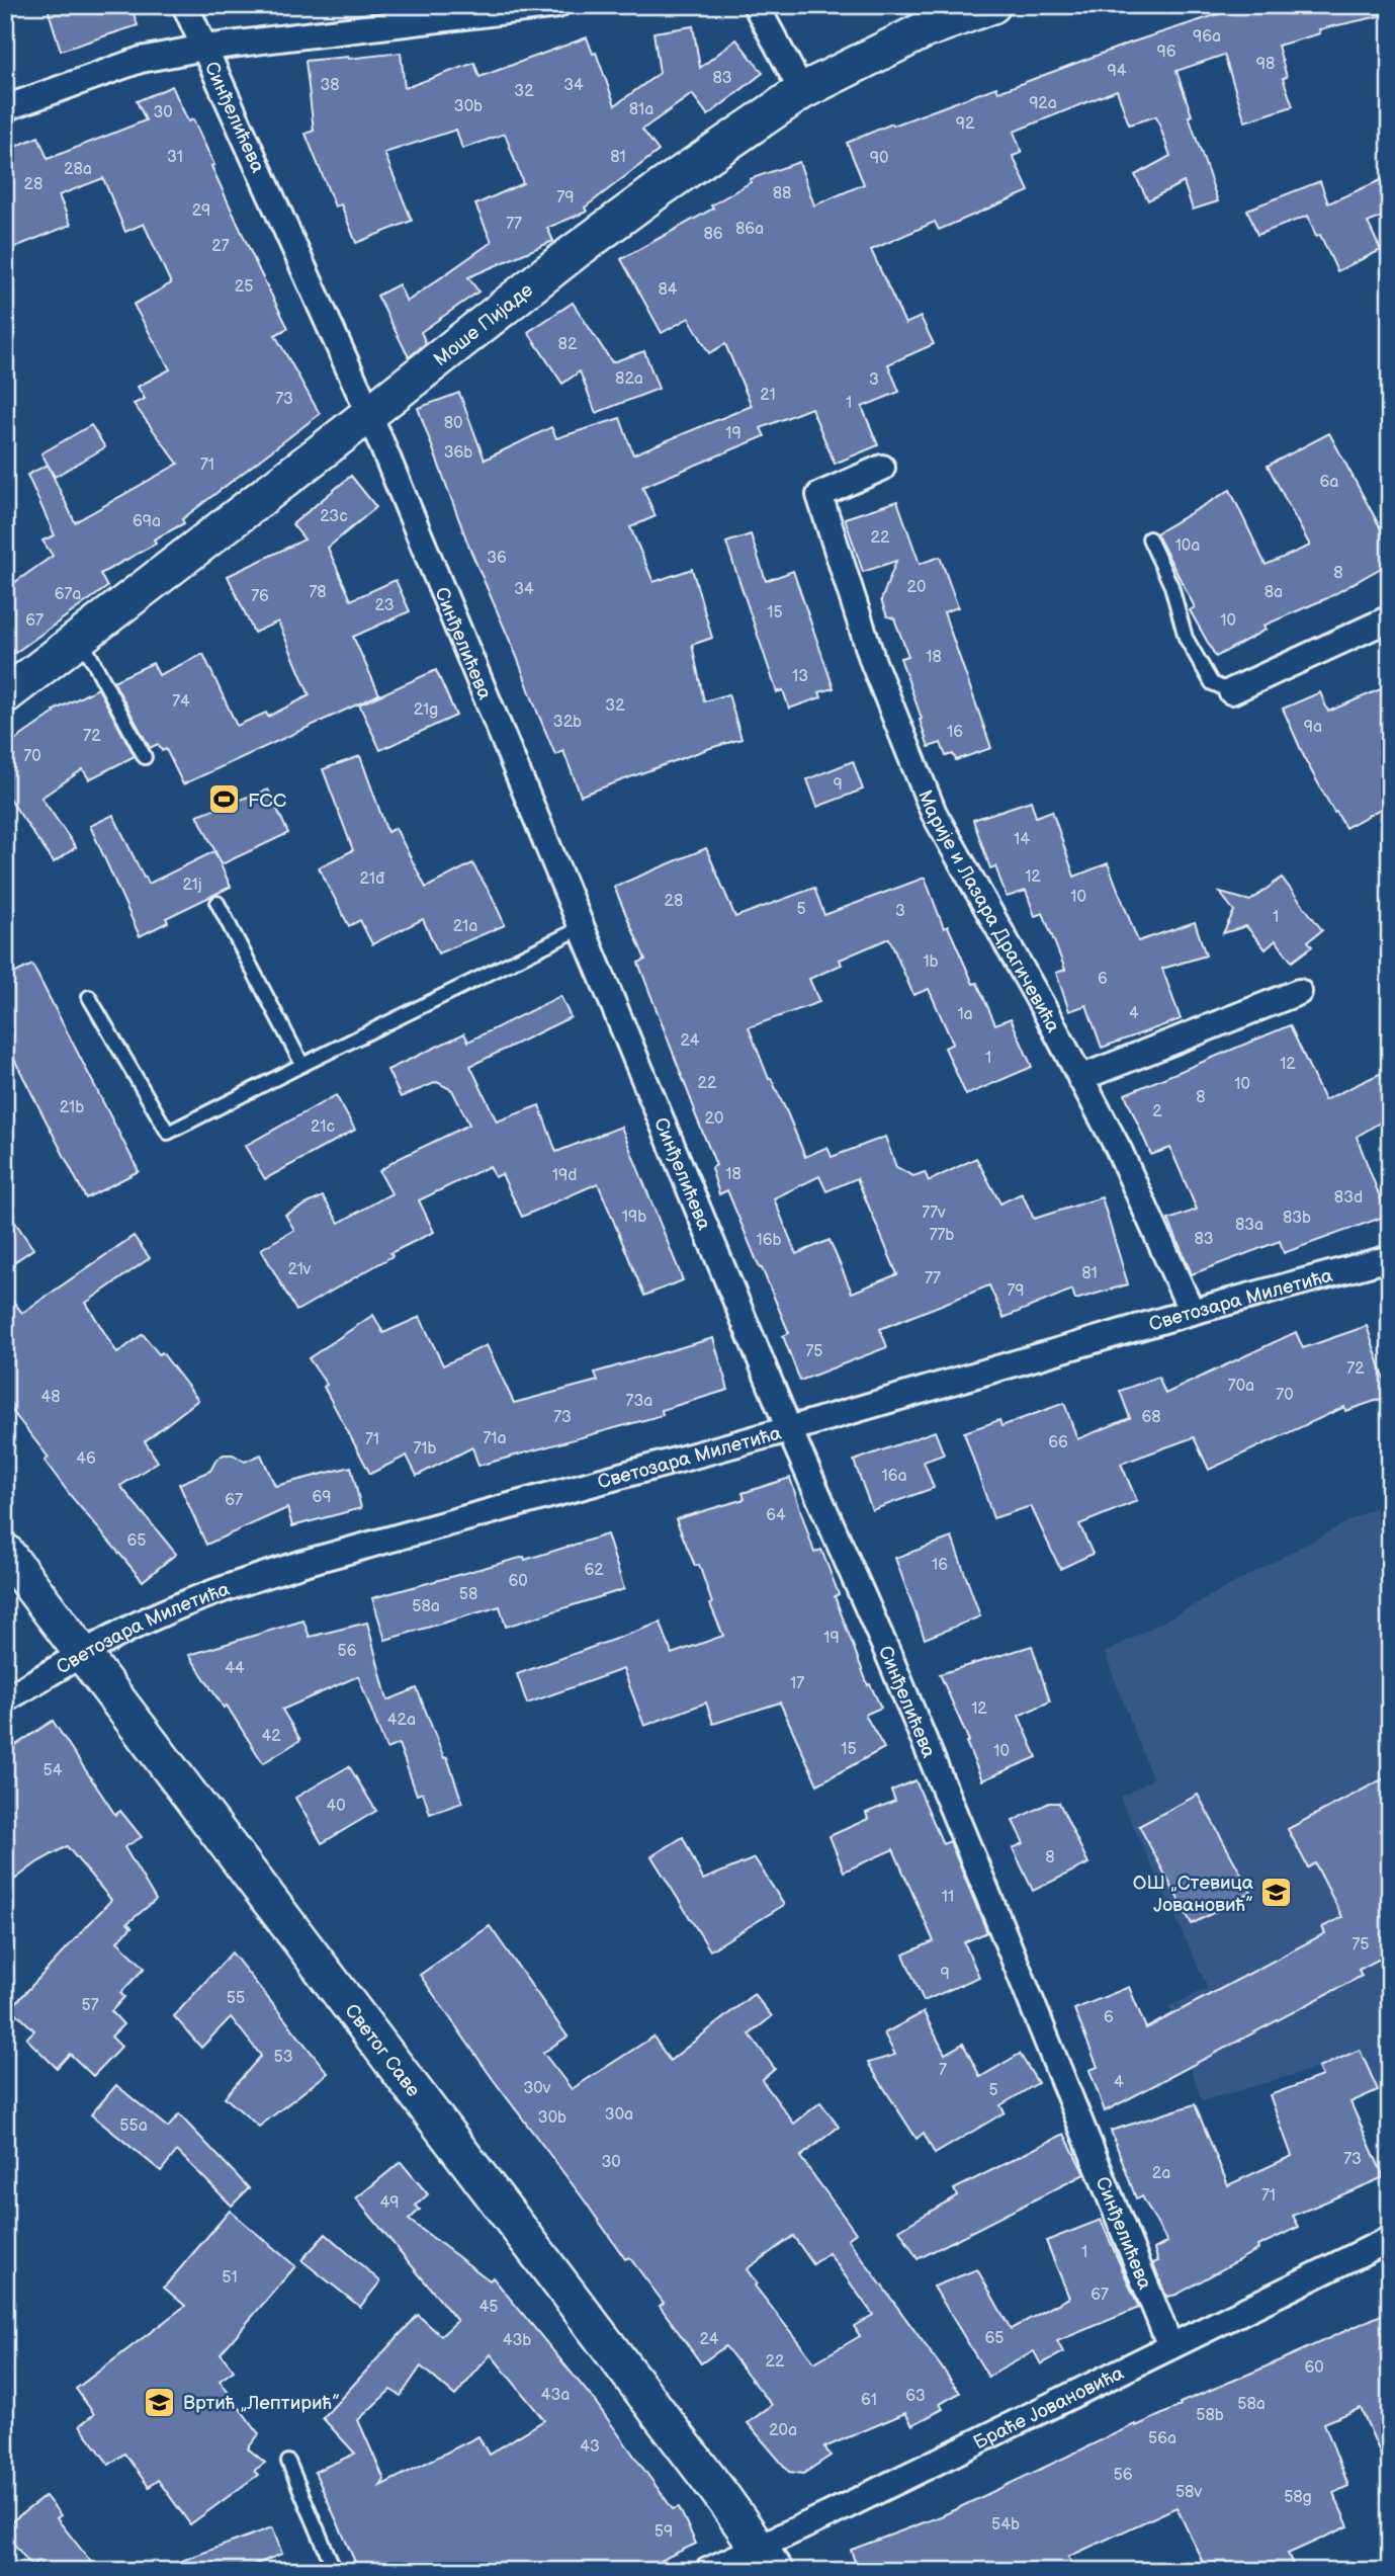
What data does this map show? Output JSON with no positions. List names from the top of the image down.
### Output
{
  "streets": {
    "street": [
      "Синђелићева",
      "Моше Пијаде",
      "Марије и Лазара Драгичевића",
      "Светозара Милетића",
      "Светог Саве",
      "Браће Јовановића"
    ]
  },
  "crossings": [
    ["Синђелићева", "Моше Пијаде"],
    ["Синђелићева", "Светозара Милетића"],
    ["Синђелићева", "Браће Јовановића"],
    ["Марије и Лазара Драгичевића", "Светозара Милетића"],
    ["Светозара Милетића", "Светог Саве"],
    ["Светог Саве", "Браће Јовановића"]
  ],
  "places": {
    "sports": ["FCC"],
    "school or university": ["ОШ „Стевица Јовановић”", "Вртић „Лептирић”"]
  },
  "house_numbers": [
    "96a",
    "96",
    "98",
    "94",
    "83",
    "38",
    "34",
    "32",
    "92a",
    "30b",
    "81a",
    "30",
    "92",
    "31",
    "81",
    "90",
    "28a",
    "28",
    "88",
    "79",
    "29",
    "77",
    "86a",
    "86",
    "27",
    "25",
    "84",
    "82",
    "82a",
    "3",
    "21",
    "73",
    "1",
    "80",
    "19",
    "36b",
    "71",
    "6a",
    "23c",
    "69a",
    "22",
    "10a",
    "36",
    "8",
    "20",
    "34",
    "78",
    "8a",
    "67a",
    "76",
    "23",
    "15",
    "67",
    "10",
    "18",
    "13",
    "74",
    "32",
    "21g",
    "32b",
    "9a",
    "16",
    "72",
    "70",
    "9",
    "14",
    "12",
    "21đ",
    "21j",
    "10",
    "28",
    "5",
    "3",
    "1",
    "21a",
    "1b",
    "6",
    "4",
    "1a",
    "24",
    "1",
    "12",
    "22",
    "10",
    "8",
    "21b",
    "2",
    "20",
    "21c",
    "18",
    "19d",
    "83d",
    "77v",
    "19b",
    "83b",
    "83a",
    "77b",
    "83",
    "16b",
    "21v",
    "81",
    "77",
    "79",
    "75",
    "72",
    "70a",
    "70",
    "48",
    "73a",
    "73",
    "68",
    "71a",
    "71",
    "66",
    "71b",
    "46",
    "16a",
    "69",
    "67",
    "64",
    "65",
    "16",
    "62",
    "60",
    "58",
    "58a",
    "19",
    "56",
    "44",
    "17",
    "12",
    "42a",
    "42",
    "15",
    "10",
    "54",
    "40",
    "8",
    "11",
    "75",
    "9",
    "55",
    "57",
    "6",
    "53",
    "7",
    "4",
    "30v",
    "5",
    "30a",
    "30b",
    "55a",
    "73",
    "30",
    "2a",
    "71",
    "49",
    "1",
    "51",
    "67",
    "45",
    "65",
    "24",
    "43b",
    "22",
    "60",
    "43a",
    "63",
    "61",
    "58a",
    "58b",
    "20a",
    "56a",
    "43",
    "56",
    "58v",
    "58g",
    "54b",
    "59"
  ]
}
